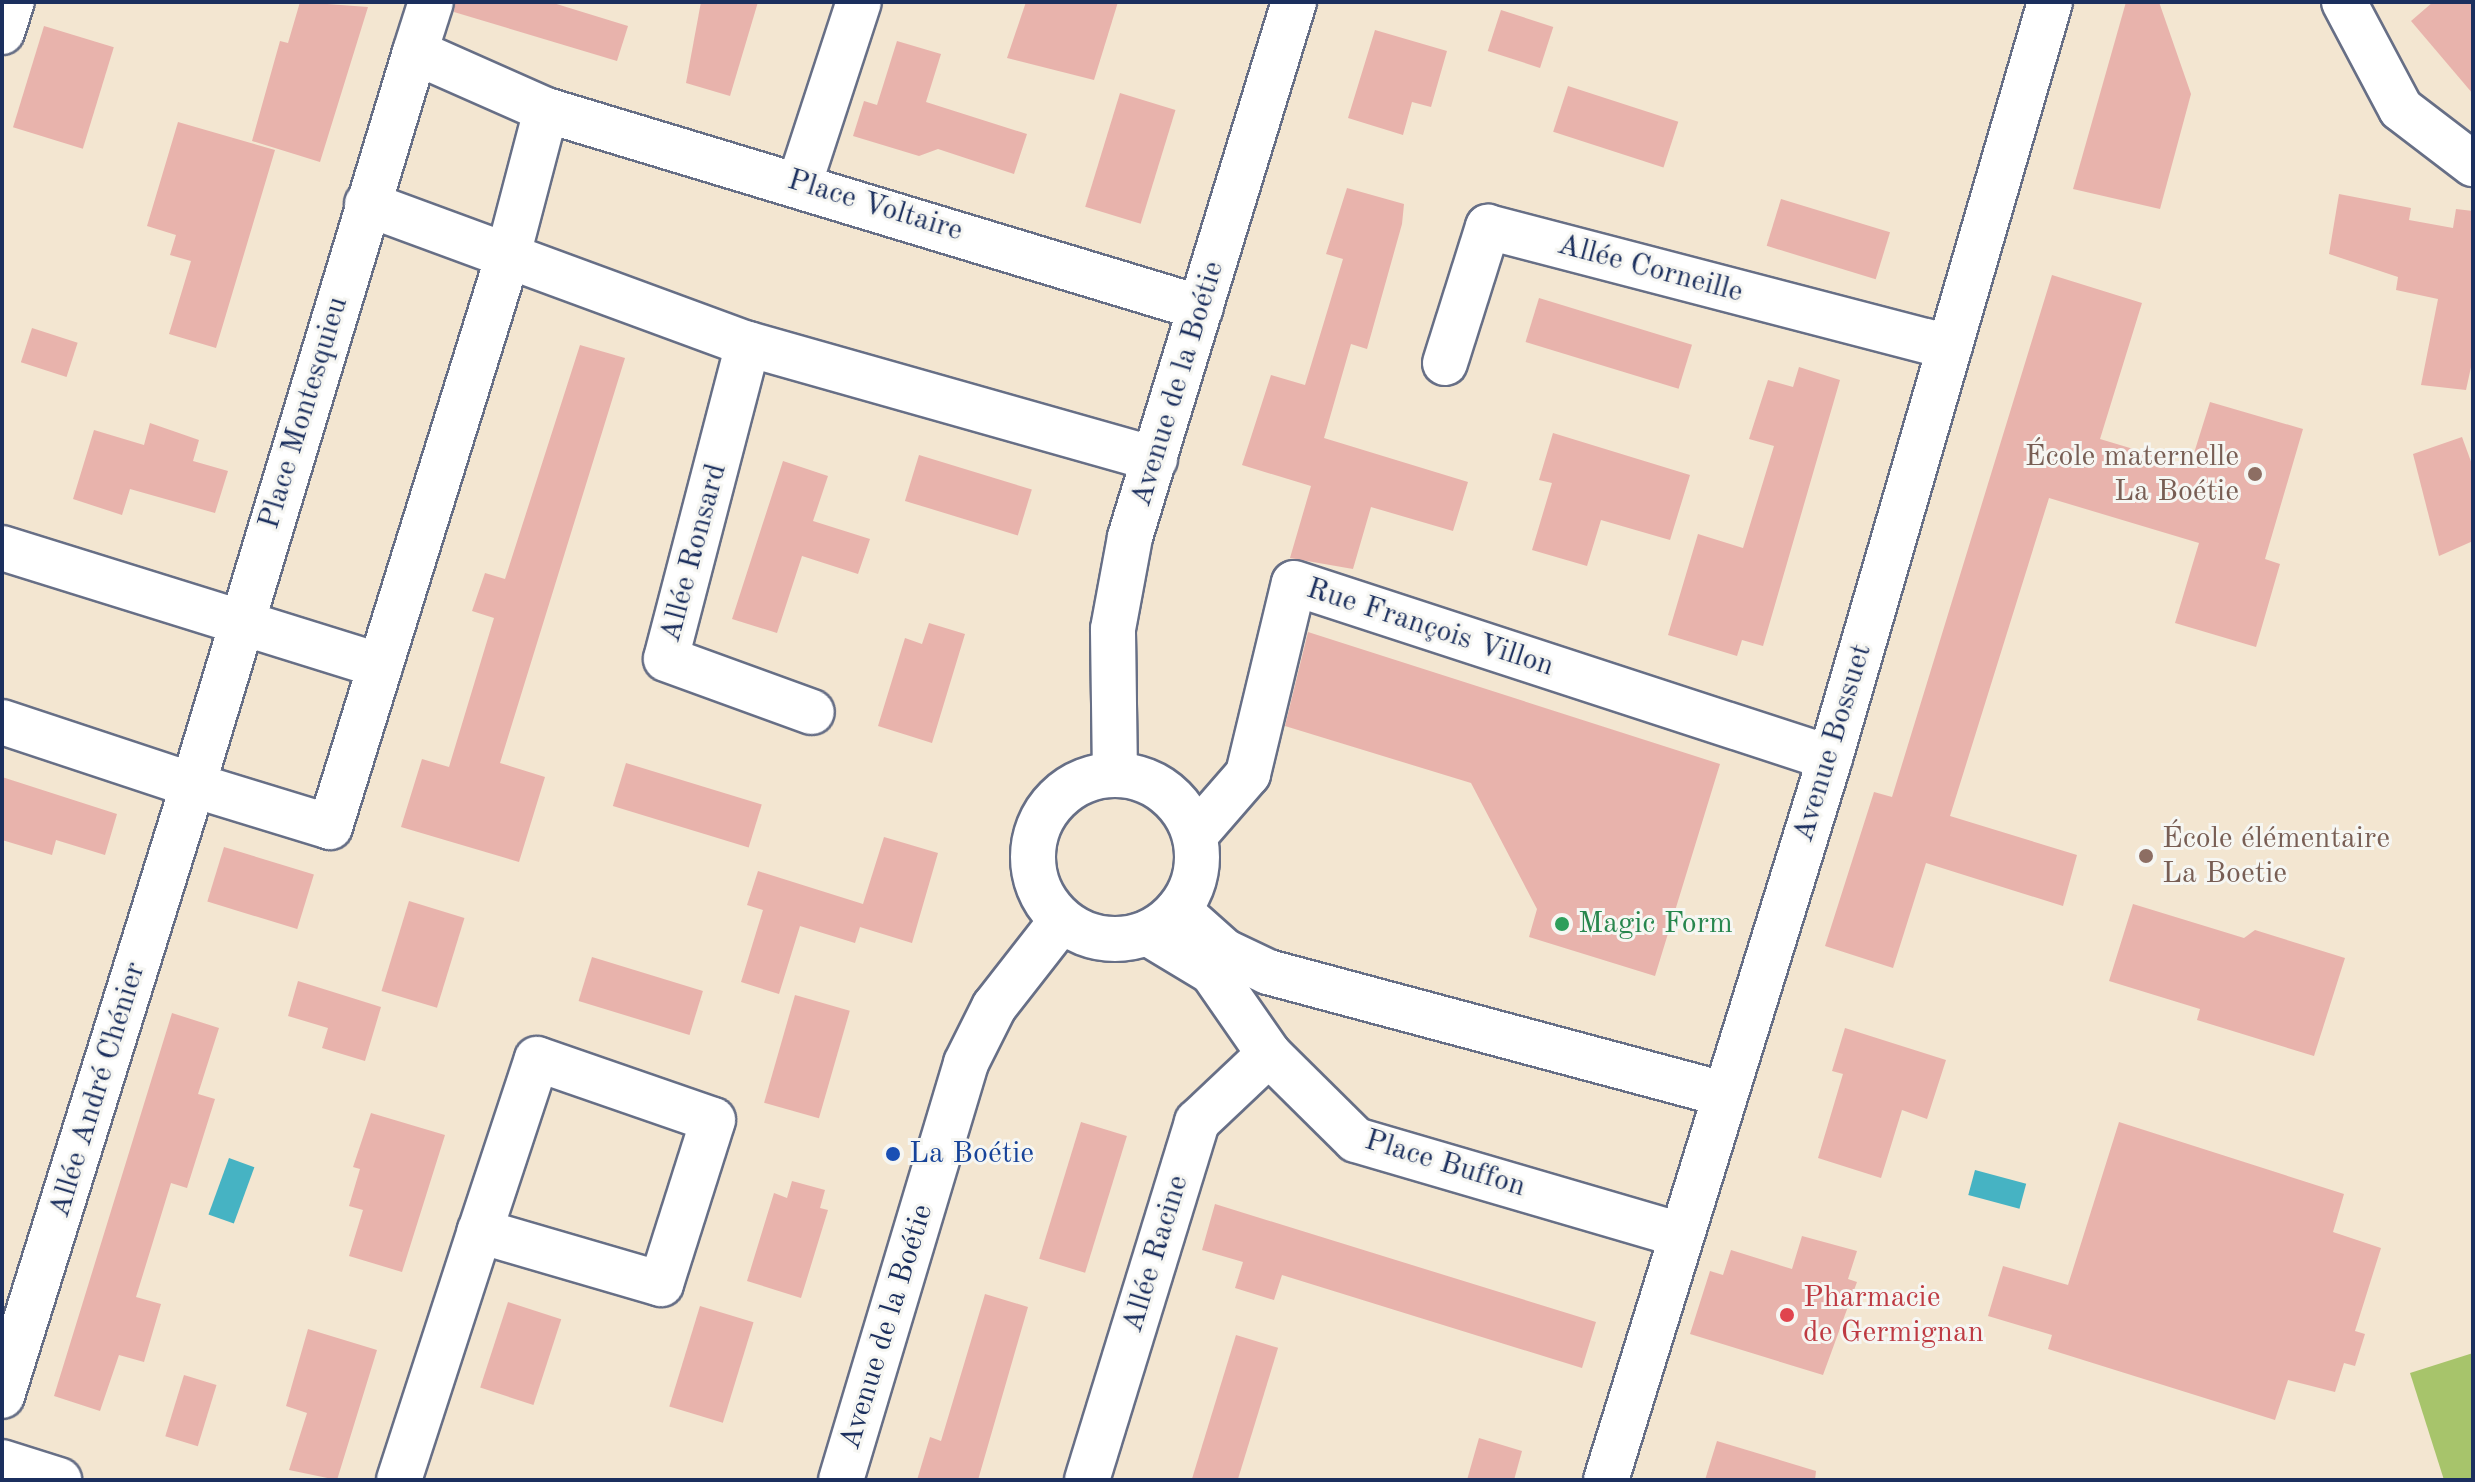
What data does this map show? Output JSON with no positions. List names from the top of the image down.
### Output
{
  "streets": {
    "street": [
      "Place Voltaire",
      "Allée Corneille",
      "Avenue de la Boétie",
      "Place Montesquieu",
      "Allée Ronsard",
      "Rue François Villon",
      "Avenue Bossuet",
      "Allée André Chénier",
      "Place Buffon",
      "Allée Racine"
    ]
  },
  "crossings": [
    ["Place Voltaire", "Avenue de la Boétie"],
    ["Allée Corneille", "Avenue Bossuet"],
    ["Avenue de la Boétie", "Rue François Villon"],
    ["Avenue de la Boétie", "Place Buffon"],
    ["Place Montesquieu", "Allée André Chénier"],
    ["Rue François Villon", "Avenue Bossuet"],
    ["Rue François Villon", "Place Buffon"],
    ["Avenue Bossuet", "Place Buffon"],
    ["Place Buffon", "Allée Racine"]
  ],
  "places": [
    "École maternelle La Boétie",
    "École élémentaire La Boetie",
    "Magic Form",
    "La Boétie",
    "Pharmacie de Germignan"
  ]
}
